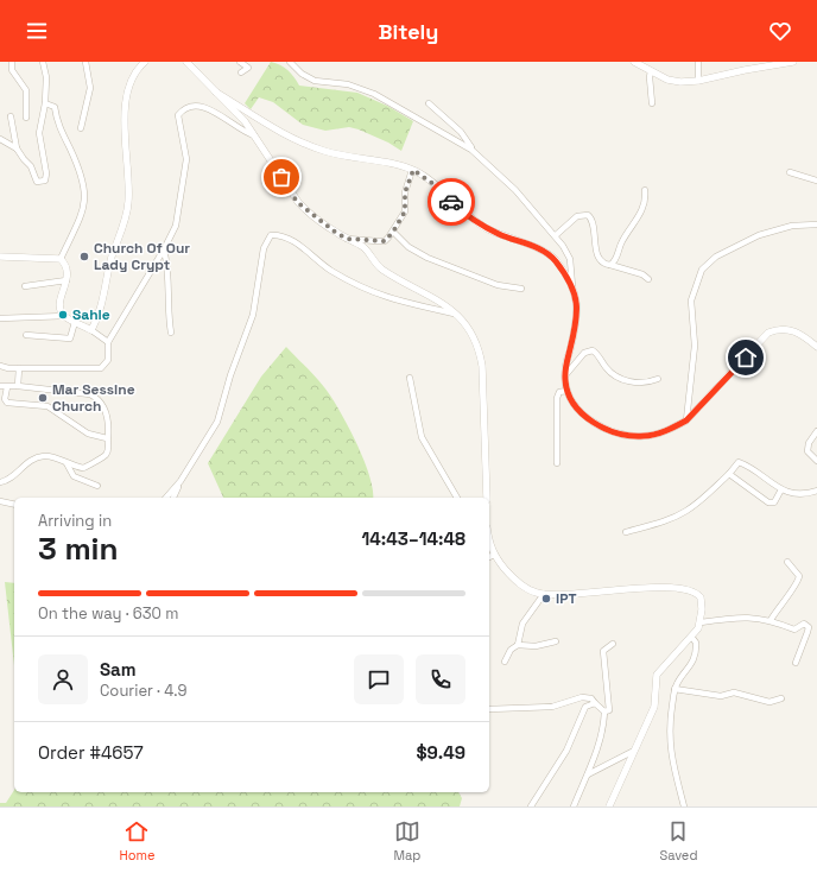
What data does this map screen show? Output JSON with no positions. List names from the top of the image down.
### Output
{
  "places": [
    "Church Of Our Lady Crypt",
    "Sahle",
    "Mar Sessine Church",
    "IPT"
  ],
  "page": {
    "header": "Bitely",
    "heading": ["3 min", "Arriving in", "14:43–14:48"],
    "panel": [
      "Sam",
      "Courier · 4.9",
      "Order #4657",
      "$9.49"
    ],
    "bar": "On the way · 630 m",
    "tabs": ["Home", "Map", "Saved"]
  }
}
